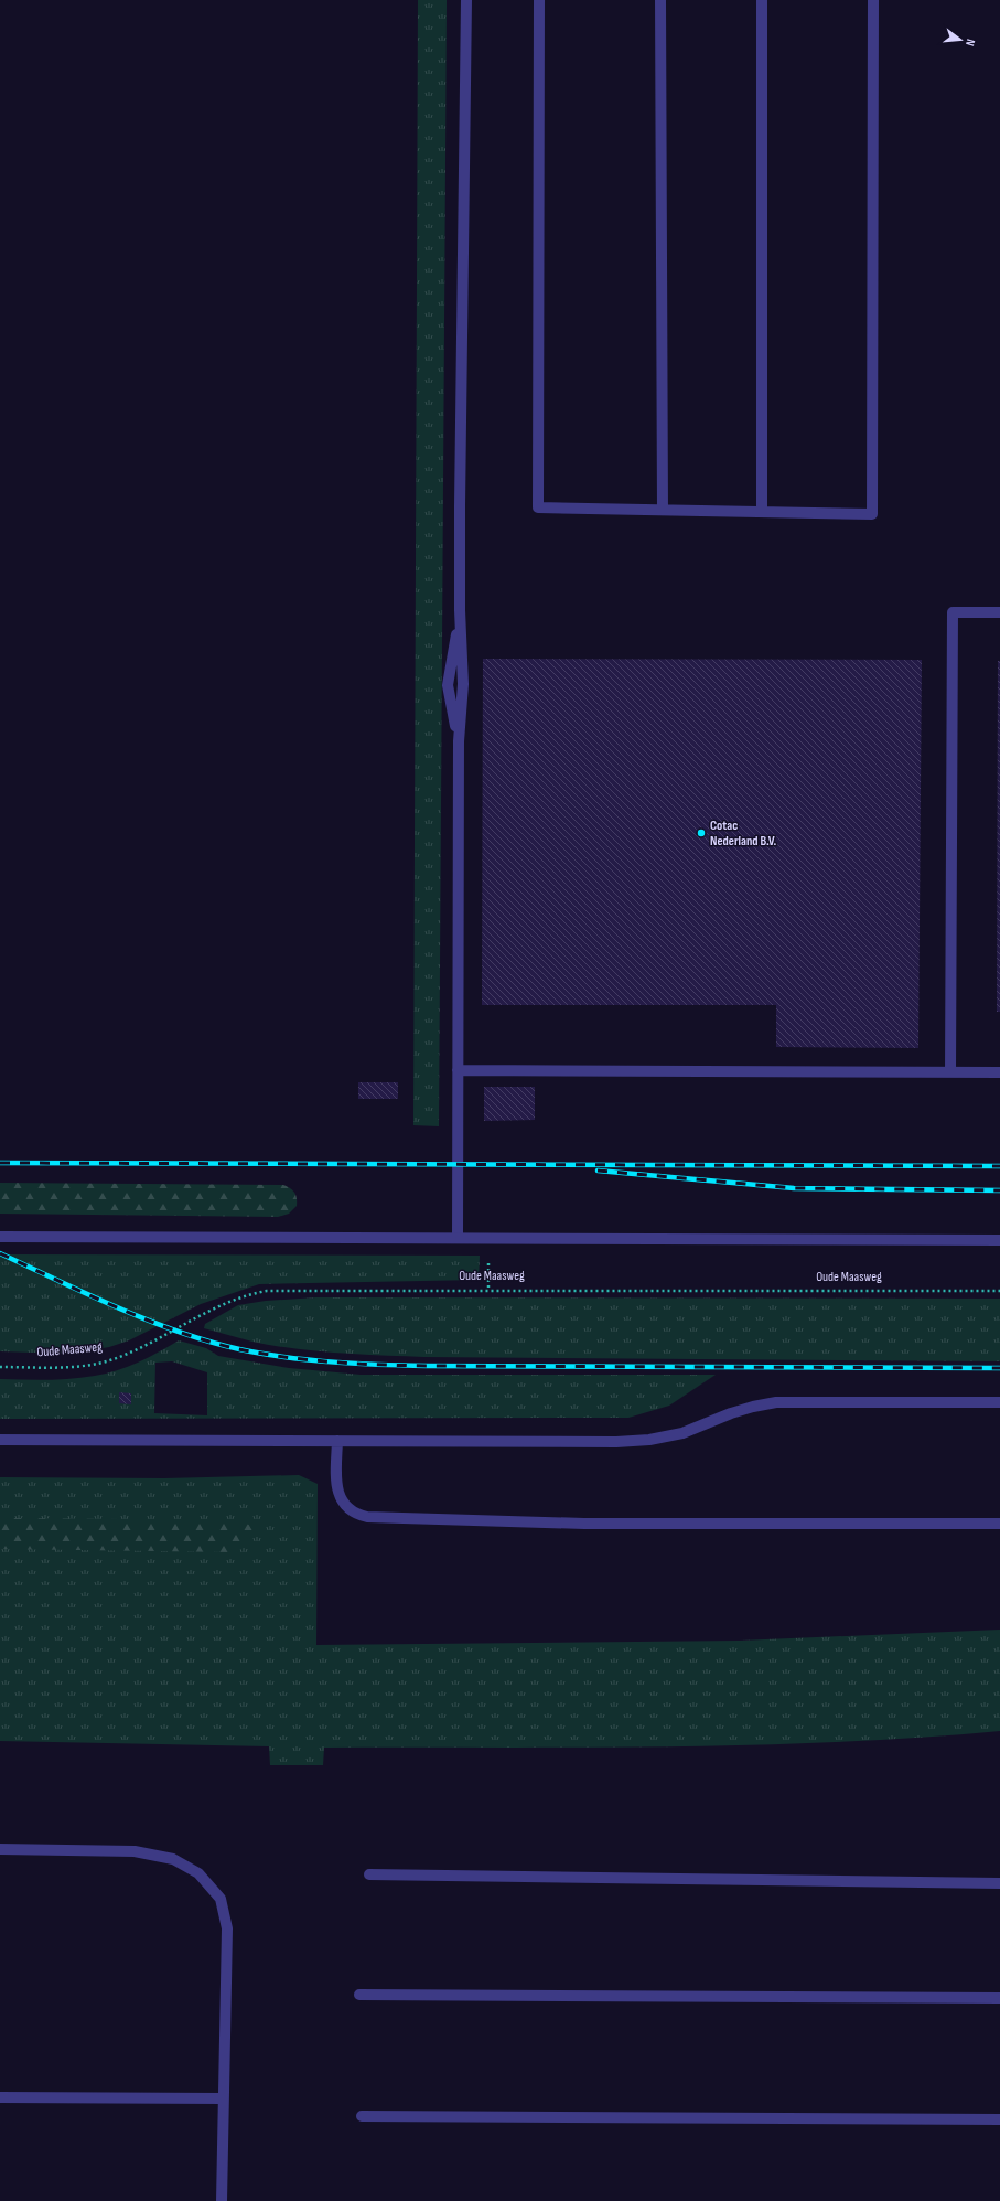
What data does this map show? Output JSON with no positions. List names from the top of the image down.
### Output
{
  "streets": {
    "path": ["Oude Maasweg"]
  },
  "places": ["Cotac Nederland B.V."],
  "north": "right"
}
